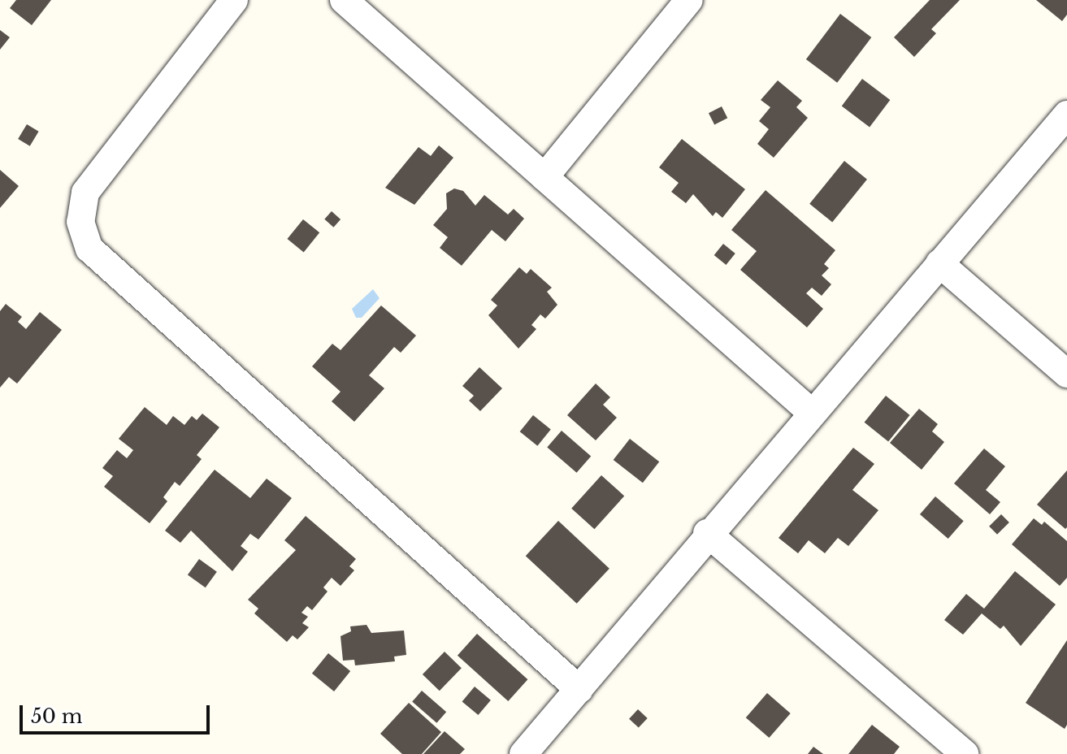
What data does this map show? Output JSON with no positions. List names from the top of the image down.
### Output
{
  "scale_bar": "50 m"
}
